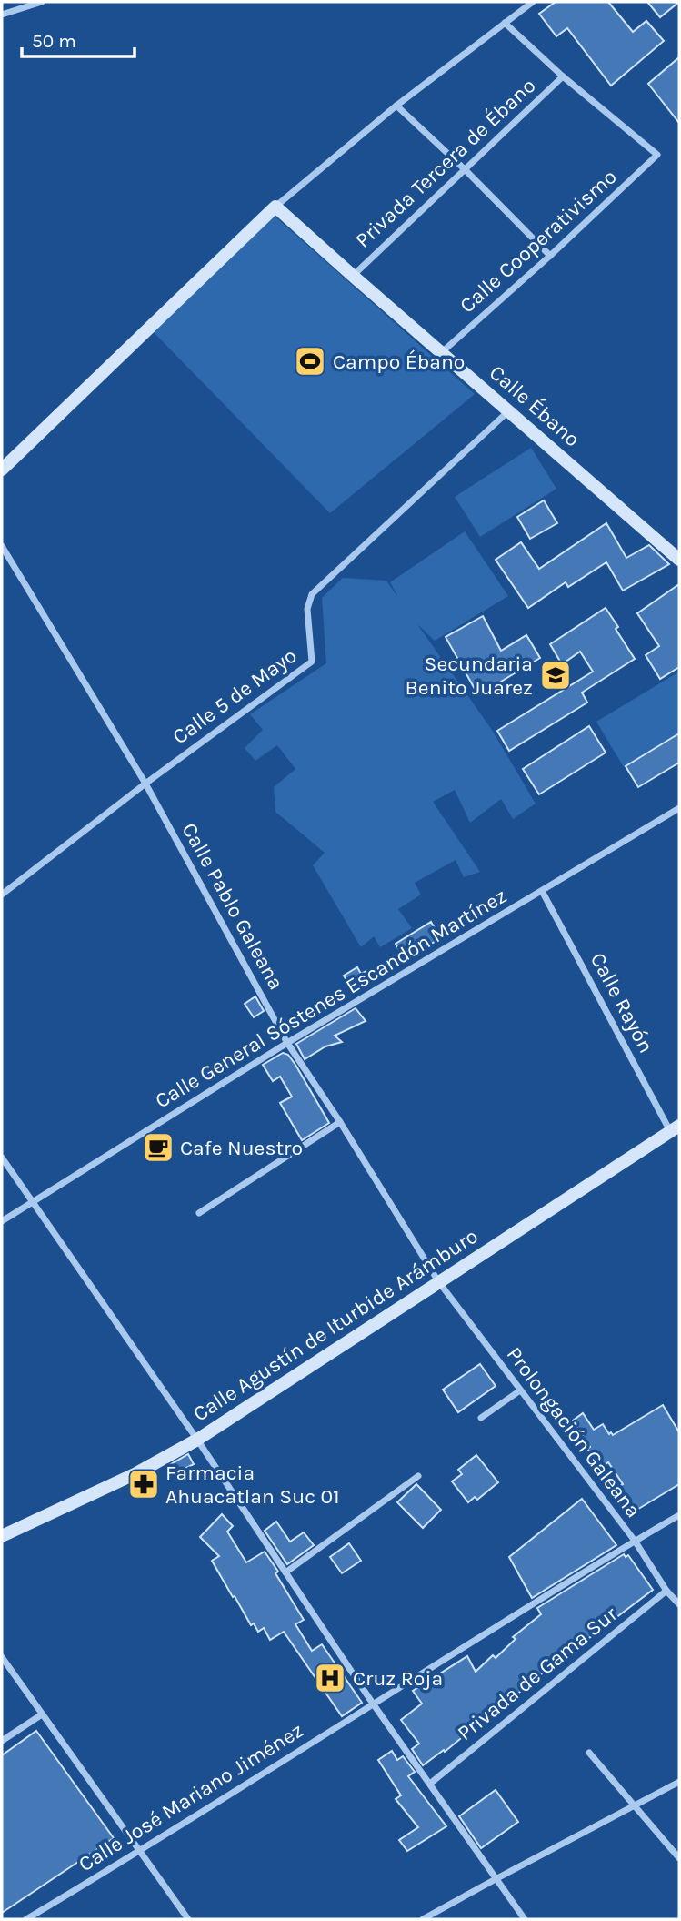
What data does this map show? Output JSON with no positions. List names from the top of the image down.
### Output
{
  "streets": {
    "street": [
      "Privada Tercera de Ébano",
      "Calle Cooperativismo",
      "Calle Ébano",
      "Calle 5 de Mayo",
      "Calle Pablo Galeana",
      "Calle General Sóstenes Escandón Martínez",
      "Calle Rayón",
      "Calle Agustín de Iturbide Arámburo",
      "Prolongación Galeana",
      "Privada de Gama Sur",
      "Calle José Mariano Jiménez"
    ]
  },
  "crossings": [
    ["Privada Tercera de Ébano", "Calle Cooperativismo"],
    ["Privada Tercera de Ébano", "Calle Ébano"],
    ["Calle Cooperativismo", "Calle Ébano"],
    ["Calle Ébano", "Calle 5 de Mayo"],
    ["Calle 5 de Mayo", "Calle Pablo Galeana"],
    ["Calle Pablo Galeana", "Calle General Sóstenes Escandón Martínez"],
    ["Calle Pablo Galeana", "Calle Agustín de Iturbide Arámburo"],
    ["Calle Pablo Galeana", "Prolongación Galeana"],
    ["Calle General Sóstenes Escandón Martínez", "Calle Rayón"],
    ["Calle Rayón", "Calle Agustín de Iturbide Arámburo"],
    ["Calle Agustín de Iturbide Arámburo", "Prolongación Galeana"],
    ["Prolongación Galeana", "Privada de Gama Sur"],
    ["Prolongación Galeana", "Calle José Mariano Jiménez"]
  ],
  "places": {
    "sports": ["Campo Ébano"],
    "school or university": ["Secundaria Benito Juarez"],
    "cafe": ["Cafe Nuestro"],
    "pharmacy": ["Farmacia Ahuacatlan Suc 01"],
    "hospital": ["Cruz Roja"]
  },
  "scale_bar": "50 m"
}
